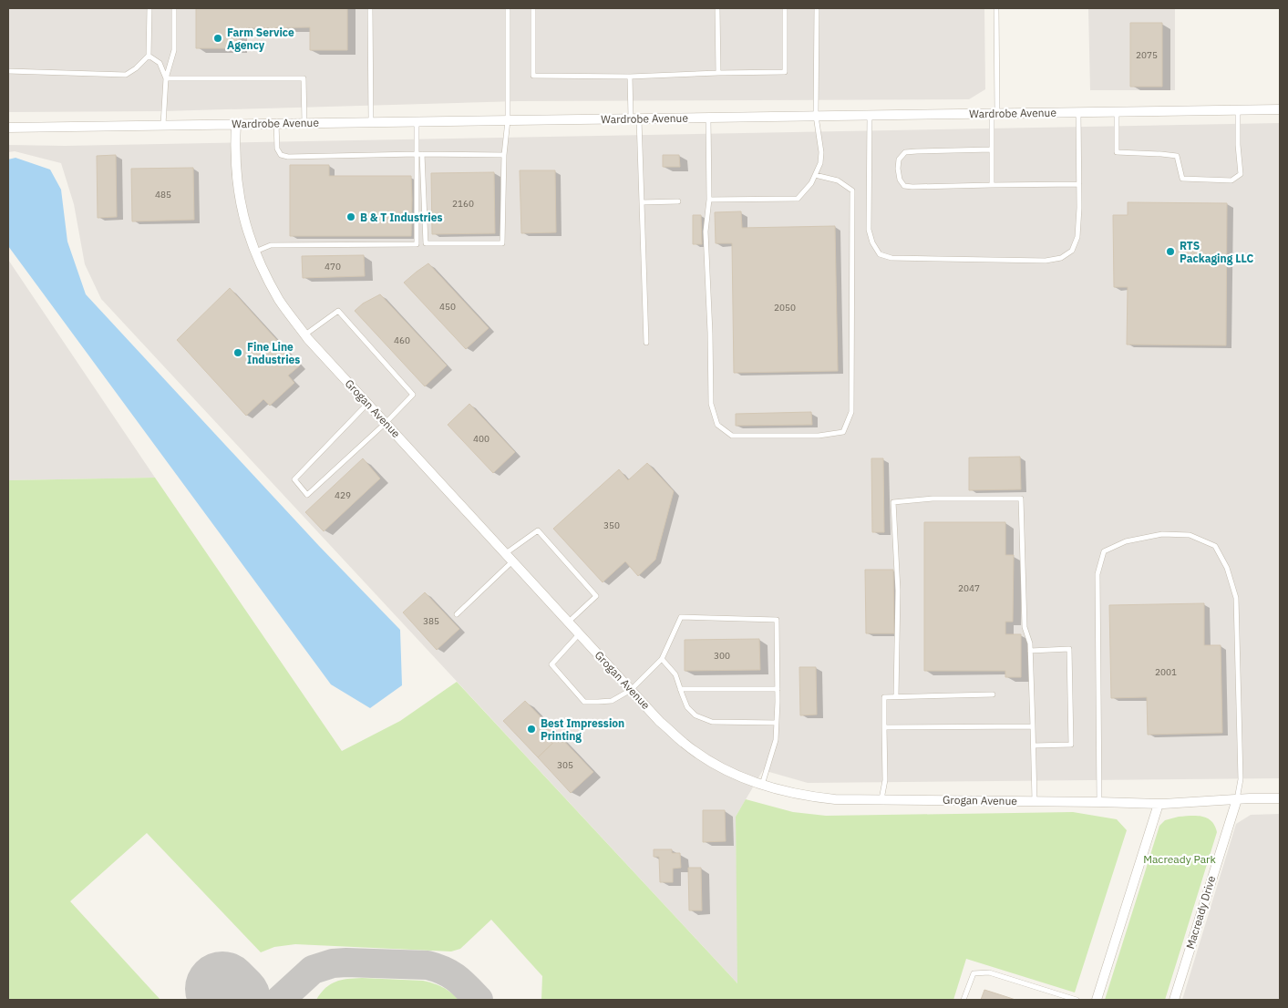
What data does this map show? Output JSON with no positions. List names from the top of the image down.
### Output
{
  "streets": {
    "street": ["Wardrobe Avenue", "Grogan Avenue", "Macready Drive"]
  },
  "crossings": [
    ["Wardrobe Avenue", "Grogan Avenue"],
    ["Grogan Avenue", "Macready Drive"]
  ],
  "parks": ["Macready Park"],
  "places": [
    "Farm Service Agency",
    "B & T Industries",
    "RTS Packaging LLC",
    "Fine Line Industries",
    "Best Impression Printing"
  ],
  "house_numbers": [
    "2075",
    "485",
    "2160",
    "470",
    "450",
    "2050",
    "460",
    "400",
    "429",
    "350",
    "2047",
    "385",
    "300",
    "2001",
    "305"
  ]
}
